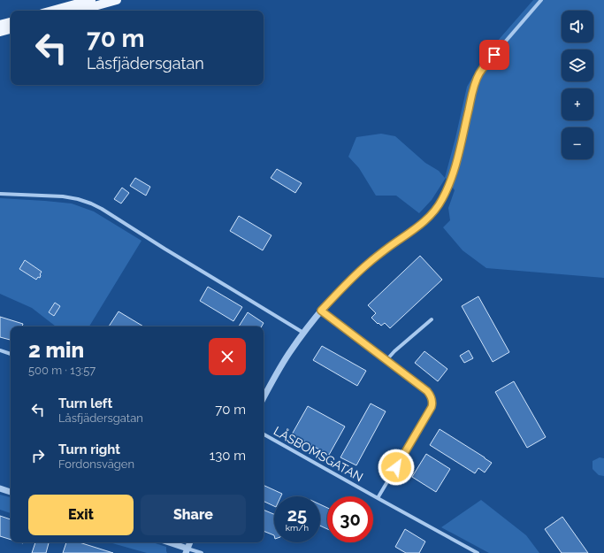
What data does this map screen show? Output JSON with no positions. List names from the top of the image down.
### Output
{
  "streets": {
    "street": ["LÅSBOMSGATAN"]
  },
  "page": {
    "map_buttons": ["+", "−"],
    "turn": ["70 m", "Låsfjädersgatan"],
    "heading": ["2 min", "500 m · 13:57"],
    "list": [
      {
        "name": "Turn left",
        "note": "Låsfjädersgatan",
        "value": "70 m"
      },
      {
        "name": "Turn right",
        "note": "Fordonsvägen",
        "value": "130 m"
      }
    ],
    "buttons": ["Exit", "Share"],
    "speed": "25 km/h",
    "limit": "30"
  }
}
